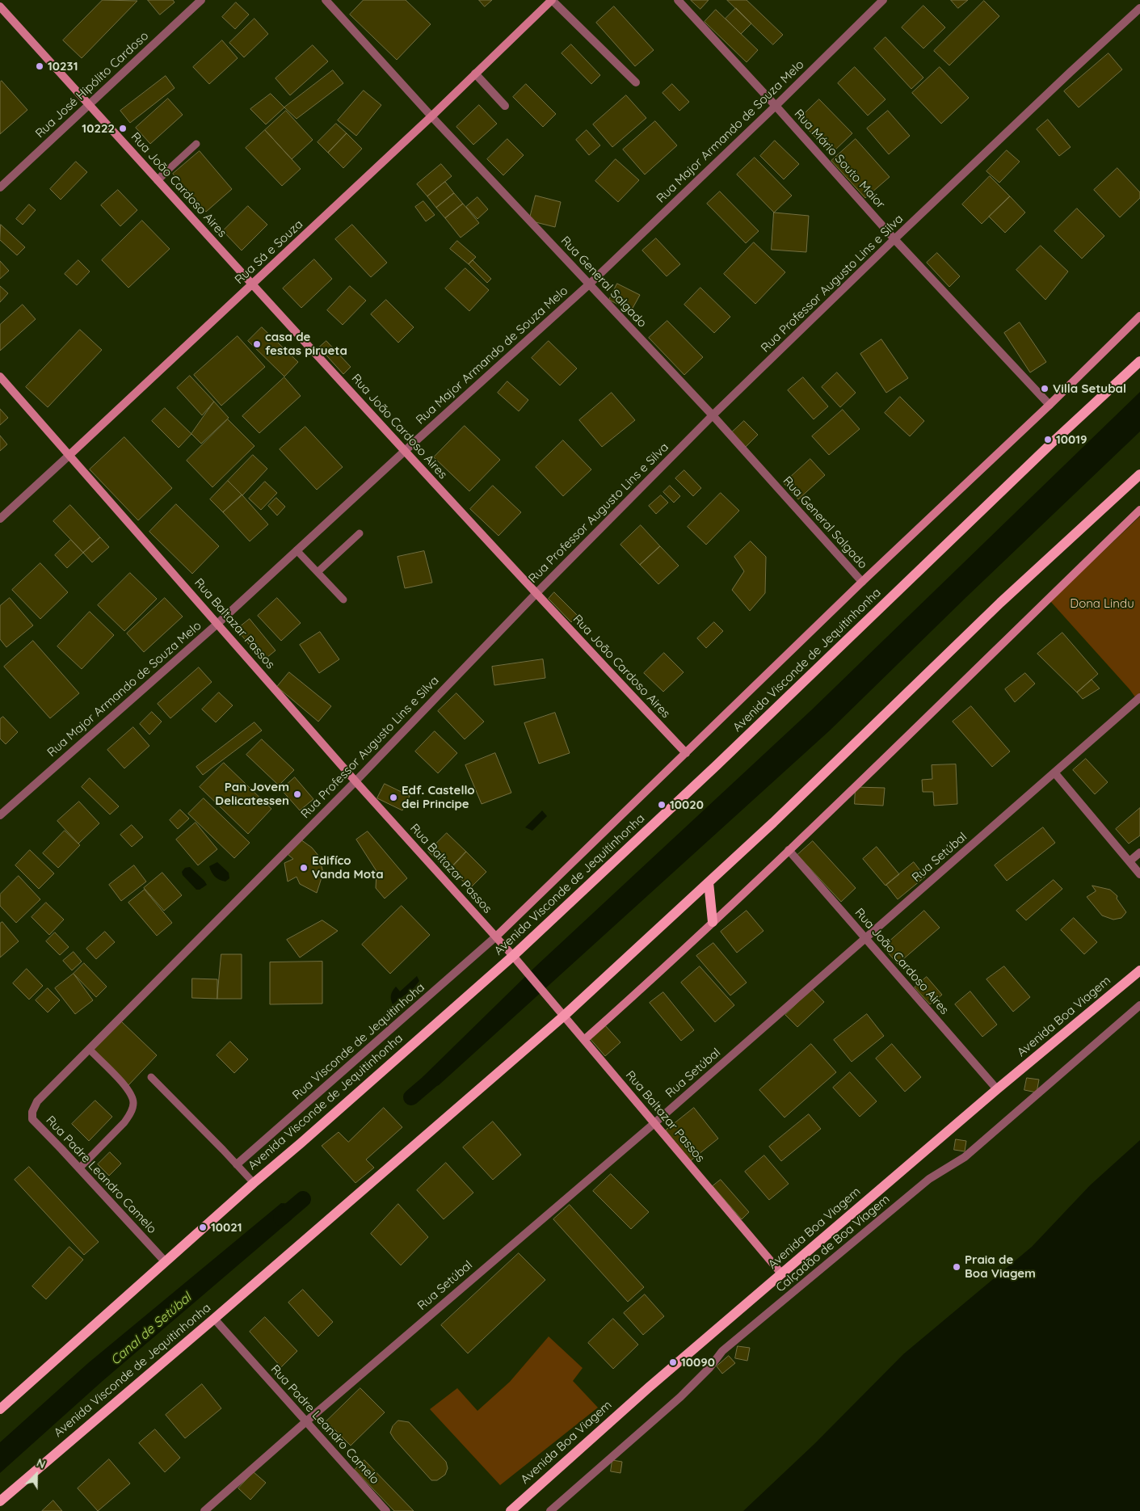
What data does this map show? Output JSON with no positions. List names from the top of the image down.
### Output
{
  "streets": {
    "main road": ["Avenida Visconde de Jequitinhonha", "Avenida Boa Viagem"],
    "street": [
      "Rua José Hipólito Cardoso",
      "Rua Major Armando de Souza Melo",
      "Rua Mário Souto Maior",
      "Rua João Cardoso Aires",
      "Rua Sá e Souza",
      "Rua General Salgado",
      "Rua Professor Augusto Lins e Silva",
      "Rua Baltazar Passos",
      "Rua Setúbal",
      "Rua Visconde de Jequitinhoha",
      "Rua Padre Leandro Camelo",
      "Calçadão de Boa Viagem"
    ]
  },
  "crossings": [
    ["Rua José Hipólito Cardoso", "Rua João Cardoso Aires"],
    ["Rua Major Armando de Souza Melo", "Rua Mário Souto Maior"],
    ["Rua Major Armando de Souza Melo", "Rua João Cardoso Aires"],
    ["Rua Major Armando de Souza Melo", "Rua General Salgado"],
    ["Rua Major Armando de Souza Melo", "Rua Baltazar Passos"],
    ["Rua Mário Souto Maior", "Rua Professor Augusto Lins e Silva"],
    ["Rua Mário Souto Maior", "Avenida Visconde de Jequitinhonha"],
    ["Rua João Cardoso Aires", "Rua Sá e Souza"],
    ["Rua João Cardoso Aires", "Rua Professor Augusto Lins e Silva"],
    ["Rua João Cardoso Aires", "Avenida Visconde de Jequitinhonha"],
    ["Rua João Cardoso Aires", "Rua Setúbal"],
    ["Rua João Cardoso Aires", "Avenida Boa Viagem"],
    ["Rua Sá e Souza", "Rua General Salgado"],
    ["Rua Sá e Souza", "Rua Baltazar Passos"],
    ["Rua General Salgado", "Rua Professor Augusto Lins e Silva"],
    ["Rua General Salgado", "Avenida Visconde de Jequitinhonha"],
    ["Rua Professor Augusto Lins e Silva", "Rua Baltazar Passos"],
    ["Rua Professor Augusto Lins e Silva", "Rua Padre Leandro Camelo"],
    ["Rua Baltazar Passos", "Avenida Visconde de Jequitinhonha"],
    ["Rua Baltazar Passos", "Rua Setúbal"],
    ["Rua Baltazar Passos", "Avenida Boa Viagem"],
    ["Rua Baltazar Passos", "Rua Visconde de Jequitinhoha"],
    ["Avenida Visconde de Jequitinhonha", "Rua Visconde de Jequitinhoha"],
    ["Avenida Visconde de Jequitinhonha", "Rua Padre Leandro Camelo"],
    ["Rua Setúbal", "Rua Padre Leandro Camelo"]
  ],
  "water": ["Canal de Setúbal"],
  "parks": ["Dona Lindu"],
  "places": [
    "10231",
    "10222",
    "casa de festas pirueta",
    "Villa Setubal",
    "10019",
    "Pan Jovem Delicatessen",
    "Edf. Castello dei Principe",
    "10020",
    "Edifíco Vanda Mota",
    "10021",
    "Praia de Boa Viagem",
    "10090"
  ],
  "north": "top right"
}
